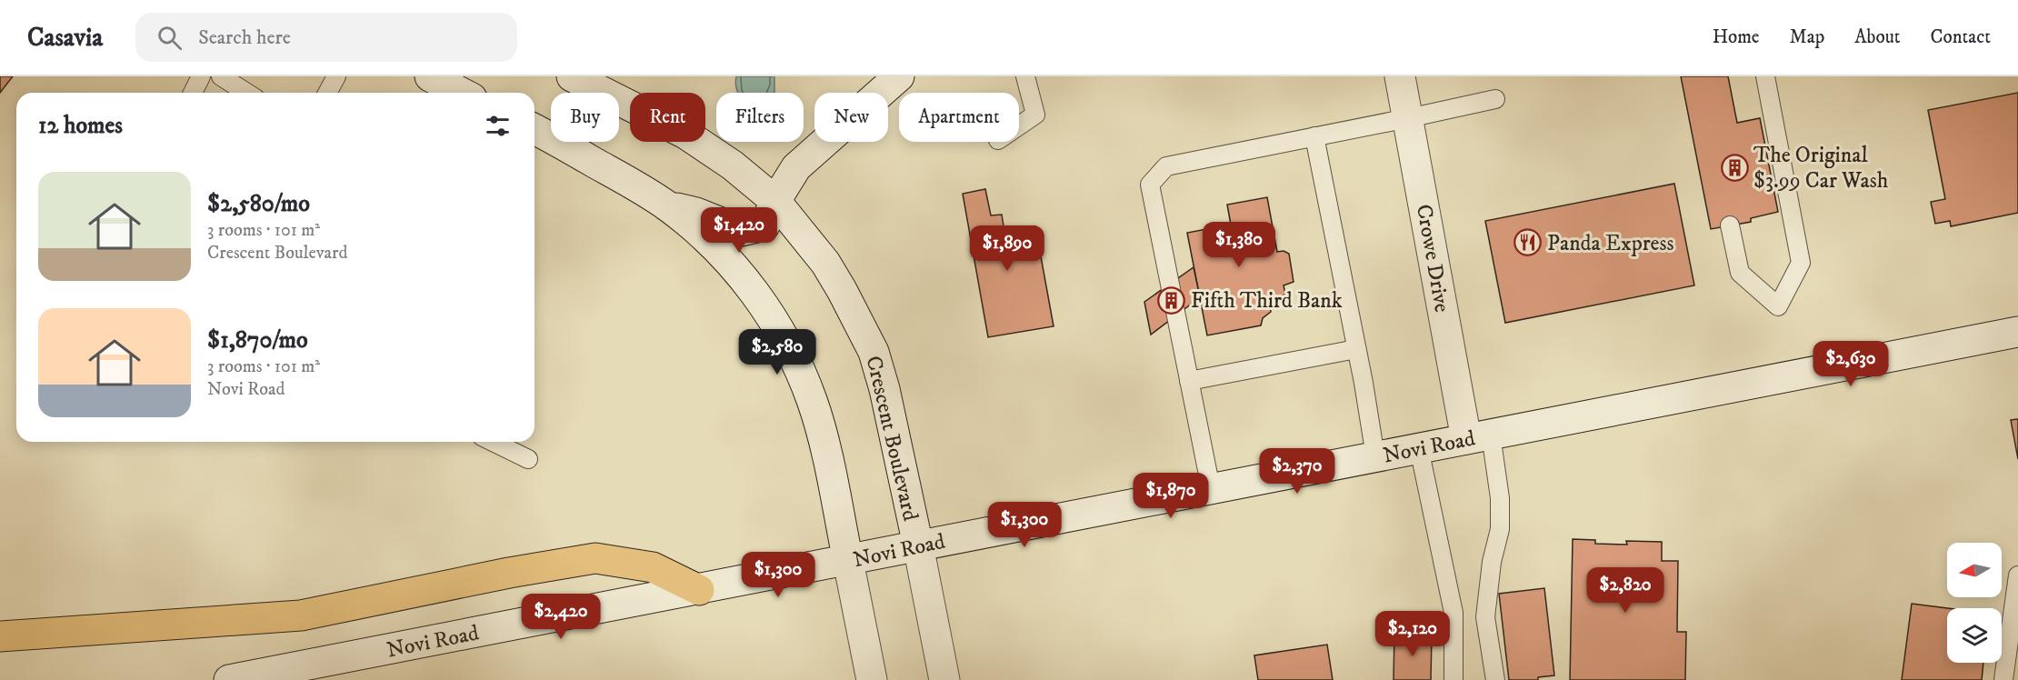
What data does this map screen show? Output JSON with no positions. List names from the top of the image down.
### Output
{
  "streets": {
    "street": ["Crowe Drive", "Crescent Boulevard", "Novi Road"]
  },
  "crossings": [
    ["Crowe Drive", "Novi Road"],
    ["Crescent Boulevard", "Novi Road"]
  ],
  "places": {
    "building": ["The Original $3.99 Car Wash", "Fifth Third Bank"],
    "restaurant": ["Panda Express"]
  },
  "north": "left",
  "page": {
    "header": "Casavia",
    "search": "Search here",
    "nav": [
      "Home",
      "Map",
      "About",
      "Contact"
    ],
    "chip": [
      "Buy",
      "Rent",
      "Filters",
      "New",
      "Apartment"
    ],
    "heading": "12 homes",
    "list": [
      {
        "name": "$2,580/mo",
        "note": "3 rooms · 101 m² · Crescent Boulevard"
      },
      {
        "name": "$1,870/mo",
        "note": "3 rooms · 101 m² · Novi Road"
      }
    ],
    "price": [
      "$1,420",
      "$1,380",
      "$1,890",
      "$2,580",
      "$2,630",
      "$2,370",
      "$1,870",
      "$1,300",
      "$1,300",
      "$2,820",
      "$2,420",
      "$2,120"
    ]
  }
}
